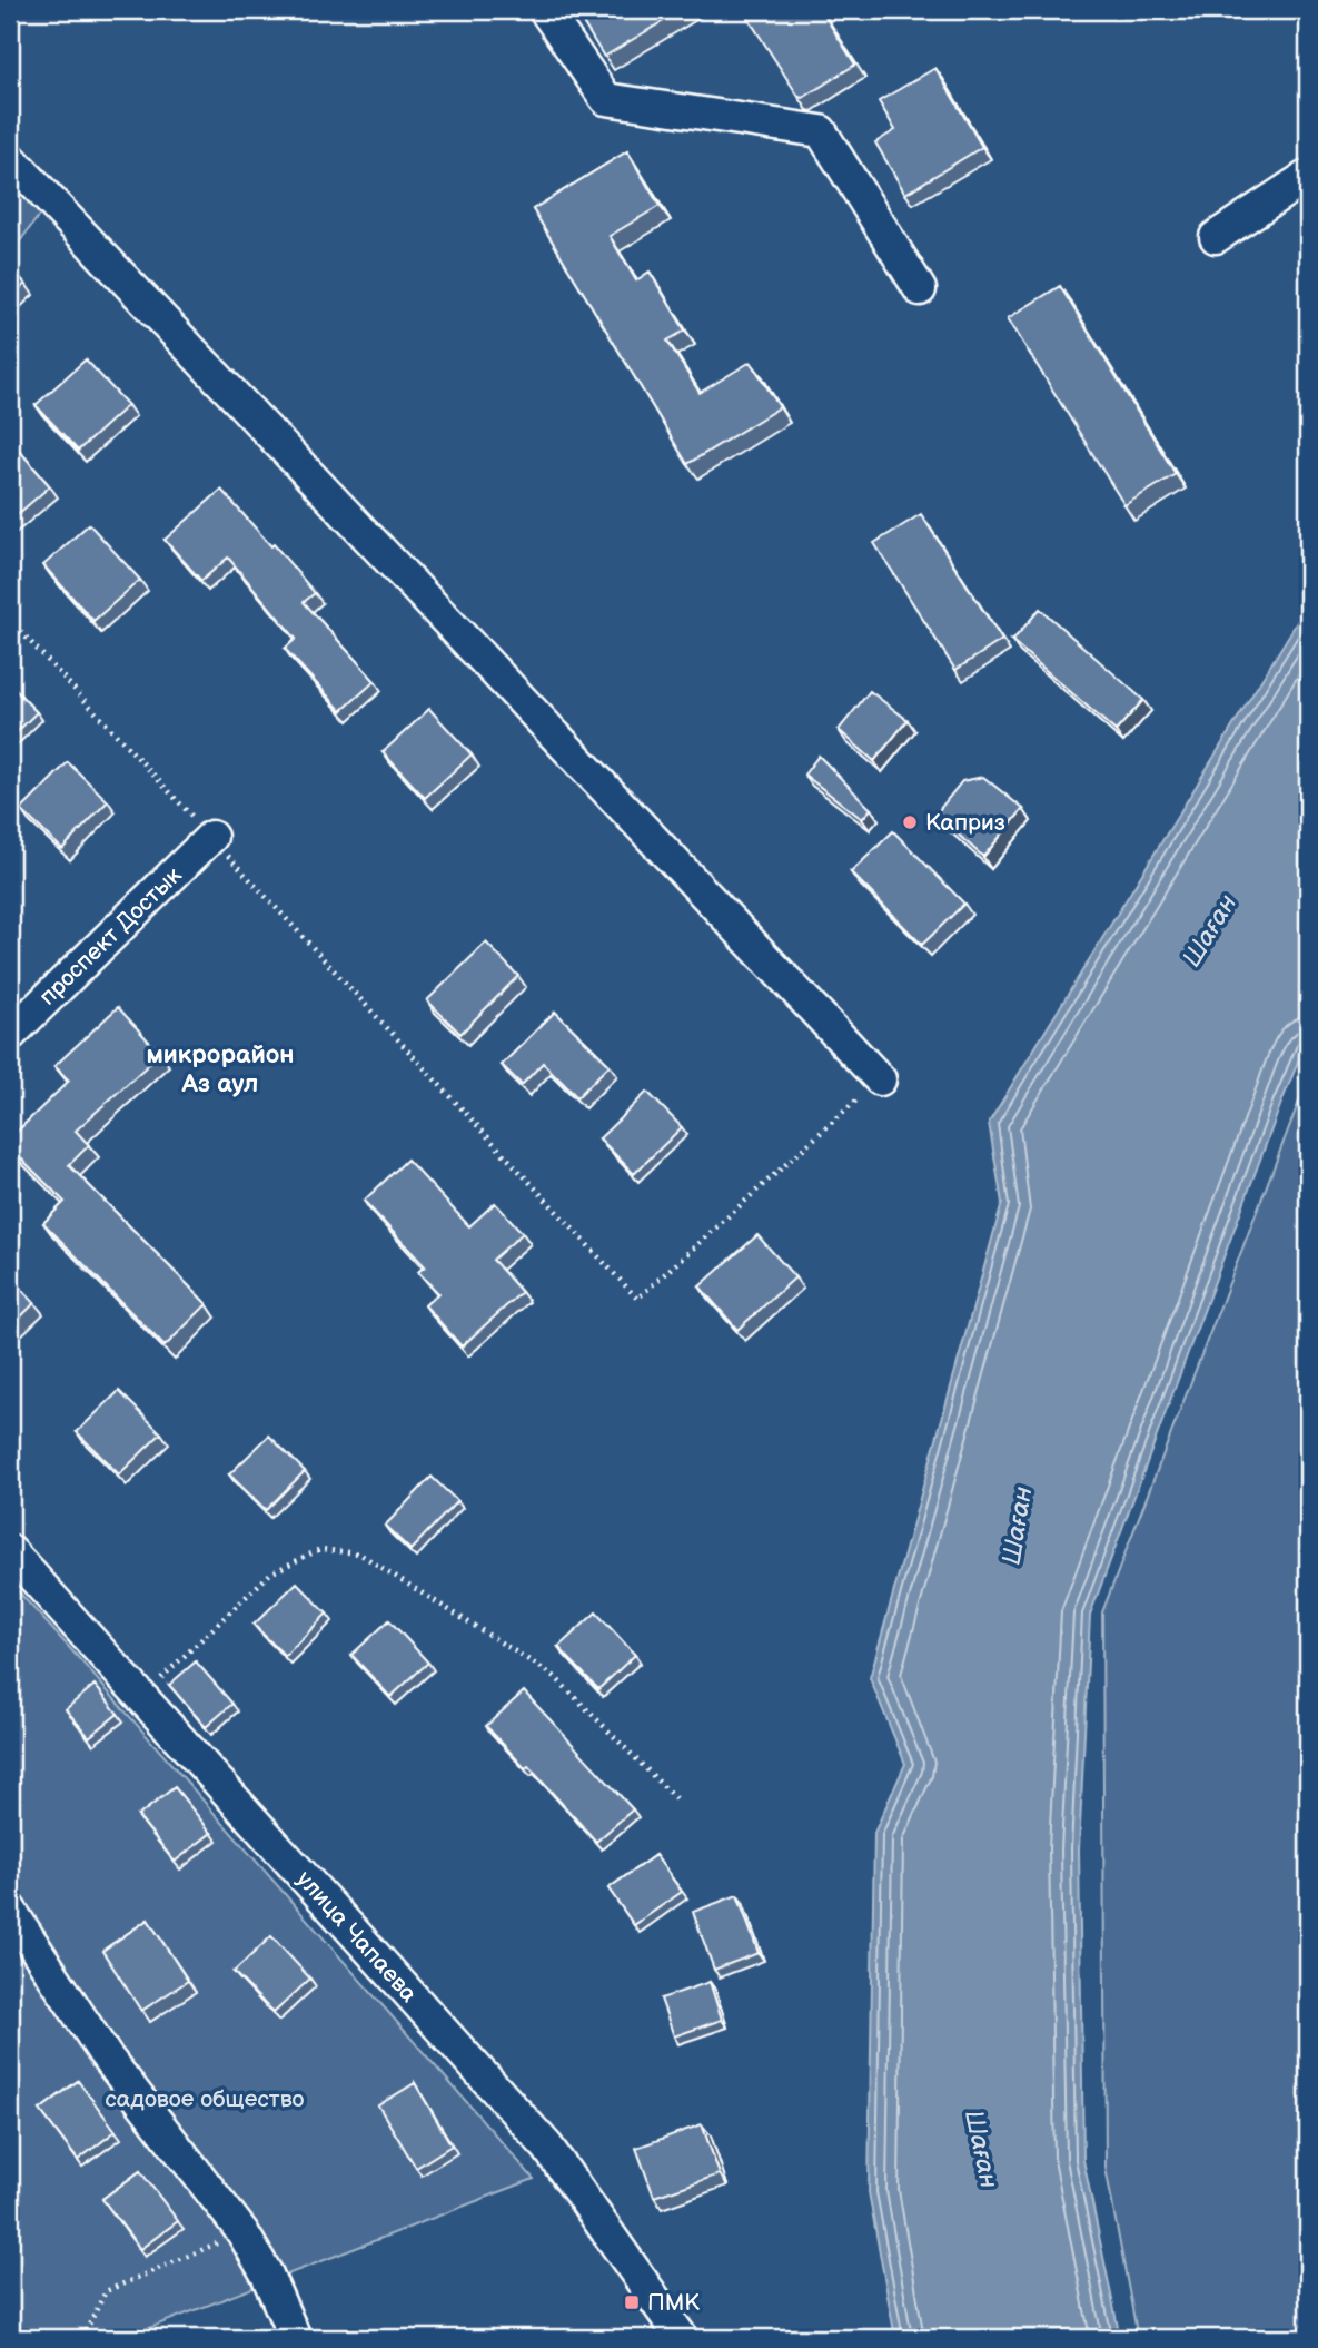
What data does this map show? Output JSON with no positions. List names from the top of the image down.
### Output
{
  "streets": {
    "street": ["проспект Достык", "улица Чапаева"]
  },
  "districts": ["микрорайон Аз аул"],
  "water": ["Шаған"],
  "parks": ["садовое общество"],
  "places": {
    "other": ["Каприз"],
    "transit": ["ПМК"]
  }
}
